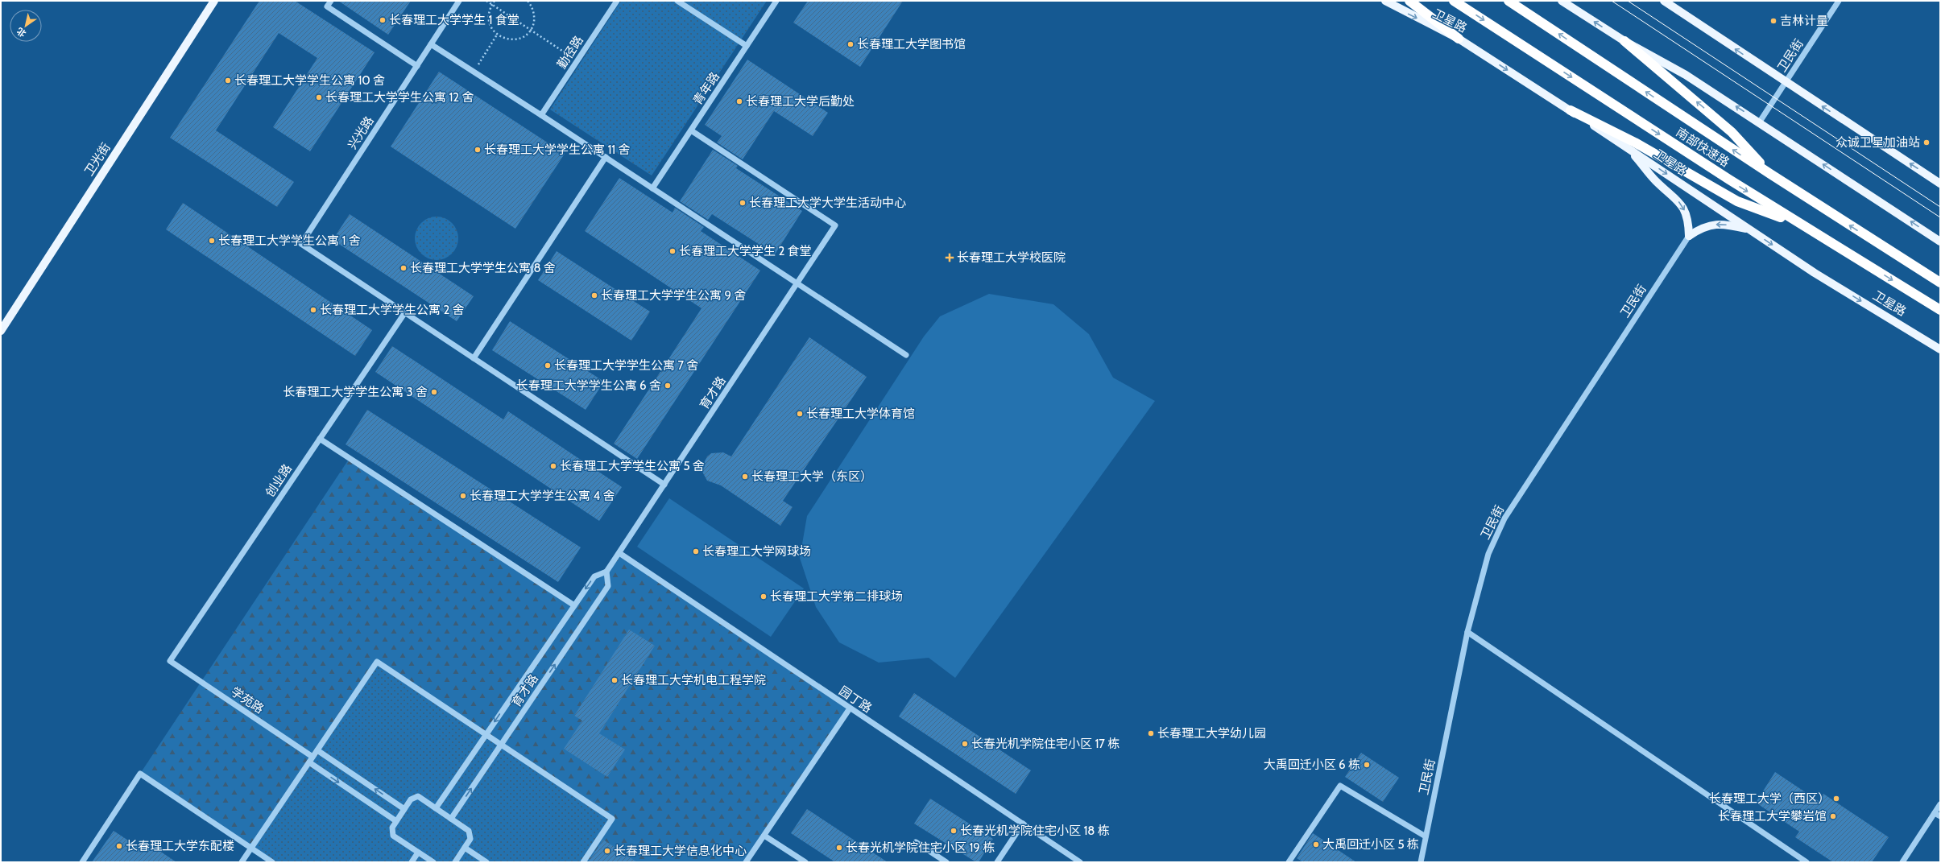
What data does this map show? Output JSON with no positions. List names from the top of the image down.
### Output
{
  "streets": {
    "highway": ["南部快速路"],
    "main road": ["卫星路", "卫光街"],
    "street": [
      "勤径路",
      "卫民街",
      "青年路",
      "兴光路",
      "育才路",
      "创业路",
      "园丁路",
      "学苑路"
    ]
  },
  "crossings": [
    ["青年路", "育才路"],
    ["兴光路", "创业路"],
    ["育才路", "园丁路"],
    ["创业路", "学苑路"]
  ],
  "one_way": ["卫星路"],
  "places": {
    "other": [
      "长春理工大学学生 1 食堂",
      "吉林计量",
      "长春理工大学图书馆",
      "长春理工大学学生公寓 10 舍",
      "长春理工大学学生公寓 12 舍",
      "长春理工大学后勤处",
      "众诚卫星加油站",
      "长春理工大学学生公寓 11 舍",
      "长春理工大学大学生活动中心",
      "长春理工大学学生公寓 1 舍",
      "长春理工大学学生 2 食堂",
      "长春理工大学学生公寓 8 舍",
      "长春理工大学学生公寓 9 舍",
      "长春理工大学学生公寓 2 舍",
      "长春理工大学学生公寓 7 舍",
      "长春理工大学学生公寓 6 舍",
      "长春理工大学学生公寓 3 舍",
      "长春理工大学体育馆",
      "长春理工大学学生公寓 5 舍",
      "长春理工大学（东区）",
      "长春理工大学学生公寓 4 舍",
      "长春理工大学网球场",
      "长春理工大学第二排球场",
      "长春理工大学机电工程学院",
      "长春理工大学幼儿园",
      "长春光机学院住宅小区 17 栋",
      "大禹回迁小区 6 栋",
      "长春理工大学（西区）",
      "长春理工大学攀岩馆",
      "长春光机学院住宅小区 18 栋",
      "大禹回迁小区 5 栋",
      "长春理工大学东配楼",
      "长春光机学院住宅小区 19 栋",
      "长春理工大学信息化中心"
    ],
    "health": ["长春理工大学校医院"]
  },
  "north": "bottom left"
}
